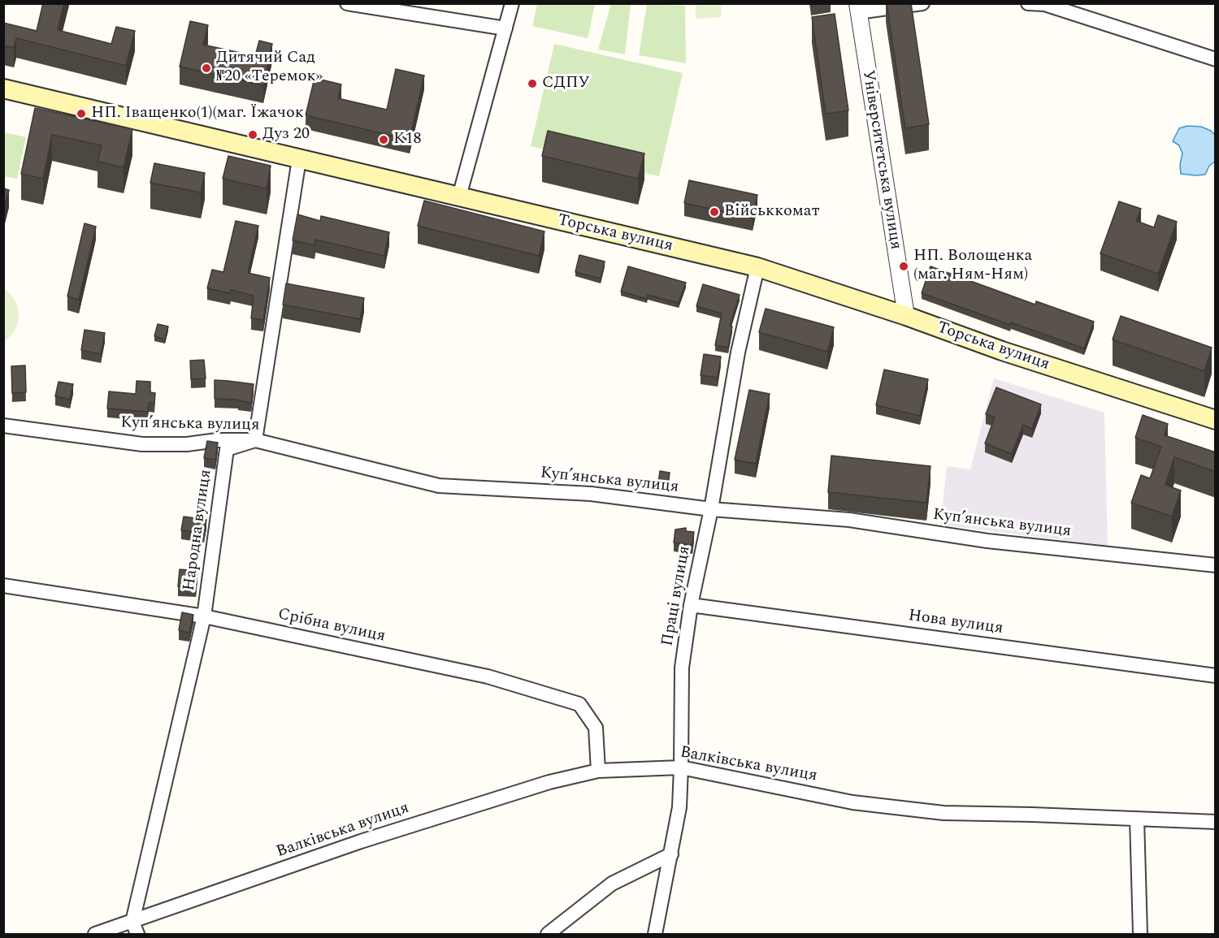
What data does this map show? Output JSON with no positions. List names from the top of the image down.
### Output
{
  "streets": {
    "main road": ["Торська вулиця"],
    "street": [
      "Університетська вулиця",
      "Куп’янська вулиця",
      "Народна вулиця",
      "Праці вулиця",
      "Нова вулиця",
      "Срібна вулиця",
      "Валківська вулиця"
    ]
  },
  "crossings": [
    ["Університетська вулиця", "Торська вулиця"],
    ["Торська вулиця", "Праці вулиця"],
    ["Куп’янська вулиця", "Народна вулиця"],
    ["Куп’янська вулиця", "Праці вулиця"],
    ["Народна вулиця", "Срібна вулиця"],
    ["Народна вулиця", "Валківська вулиця"],
    ["Праці вулиця", "Нова вулиця"],
    ["Праці вулиця", "Валківська вулиця"],
    ["Срібна вулиця", "Валківська вулиця"]
  ],
  "places": [
    "Дитячий Сад №20 «Теремок»",
    "СДПУ",
    "НП. Іващенко(1)(маг. Їжачок",
    "Дуз 20",
    "К18",
    "Військкомат",
    "НП. Волощенка (маг. Ням-Ням)"
  ]
}
